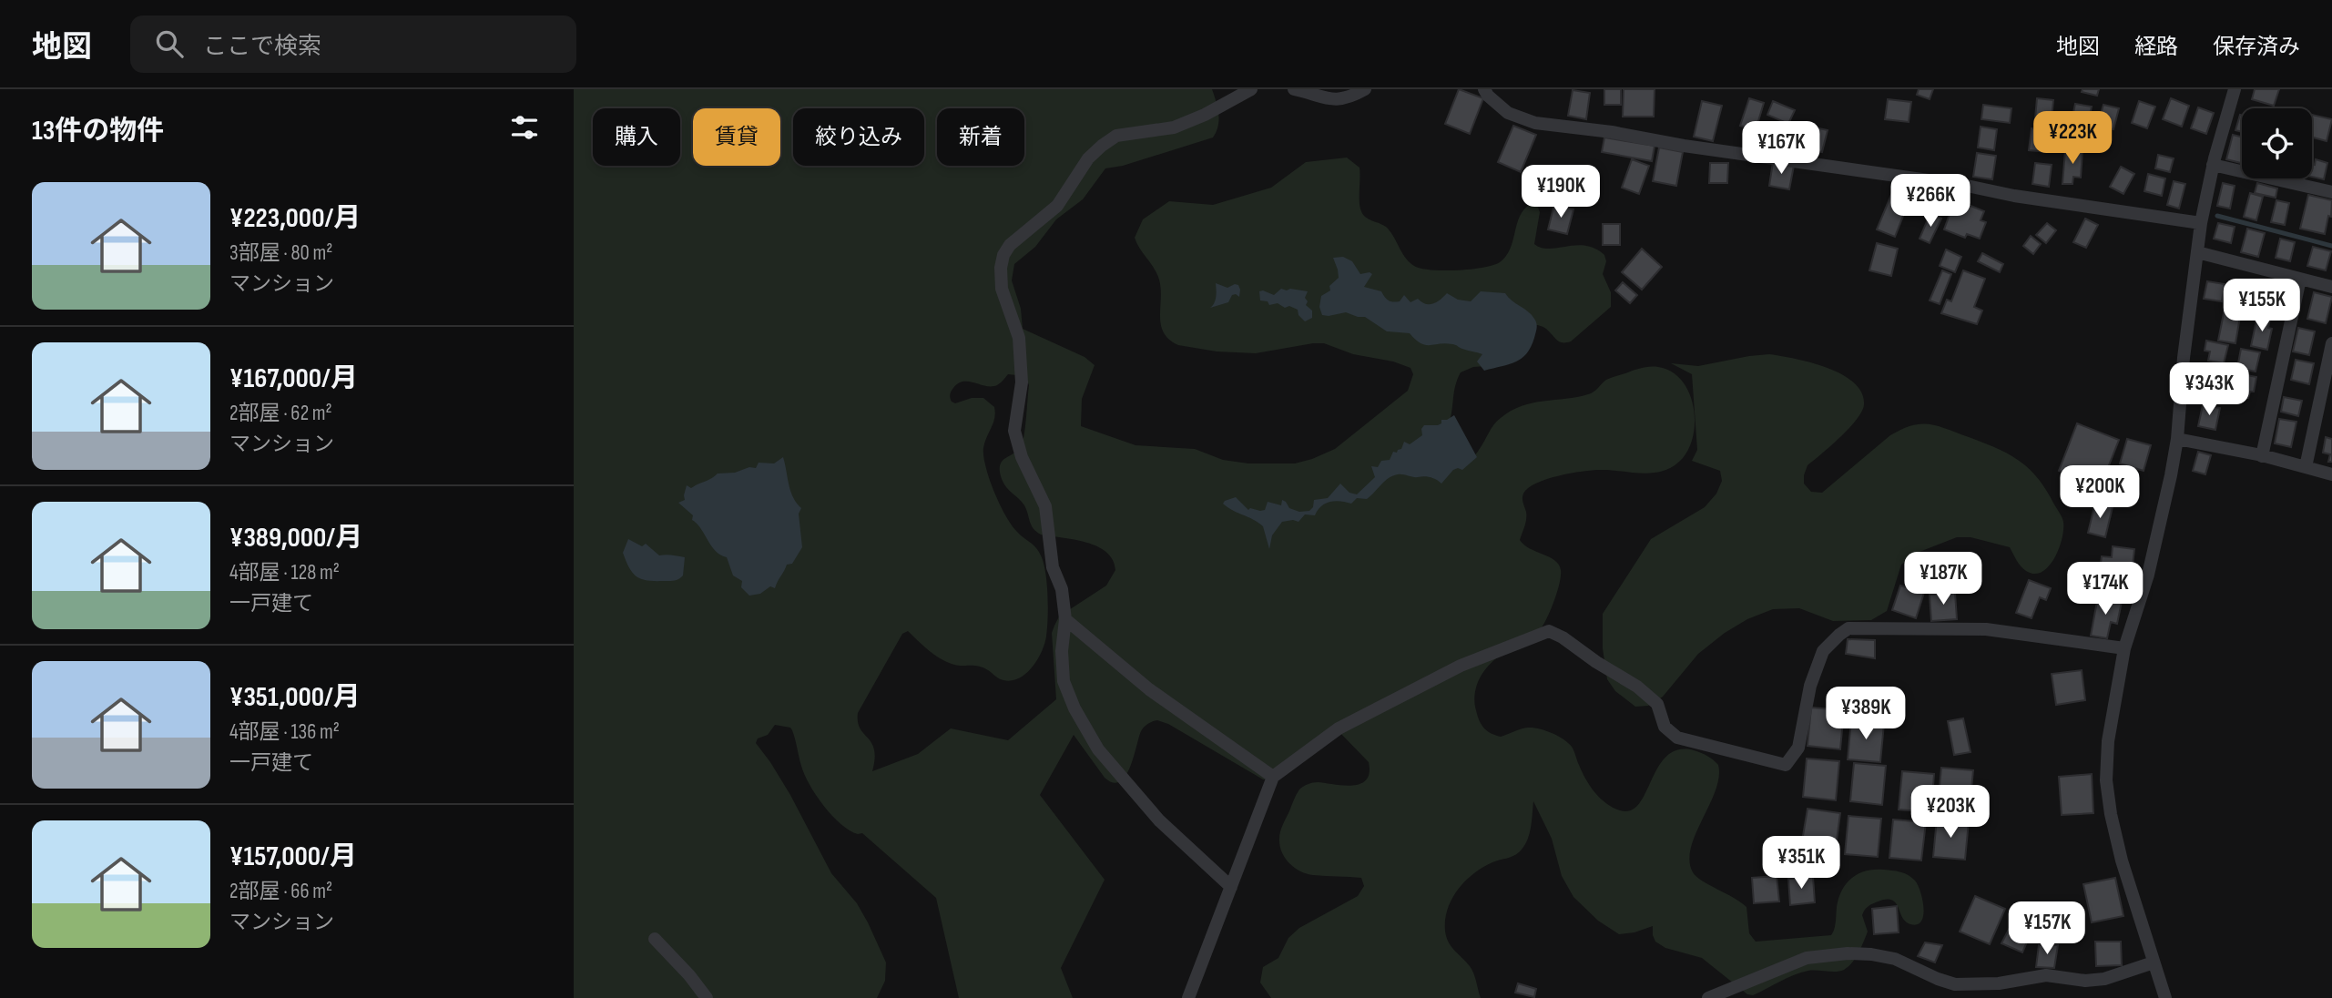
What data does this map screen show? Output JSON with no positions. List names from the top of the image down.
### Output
{
  "page": {
    "header": "地図",
    "search": "ここで検索",
    "nav": ["地図", "経路", "保存済み"],
    "heading": "13件の物件",
    "chip": [
      "購入",
      "賃貸",
      "絞り込み",
      "新着"
    ],
    "price": [
      "¥223K",
      "¥167K",
      "¥190K",
      "¥266K",
      "¥155K",
      "¥343K",
      "¥200K",
      "¥187K",
      "¥174K",
      "¥389K",
      "¥203K",
      "¥351K",
      "¥157K"
    ],
    "list": [
      {
        "name": "¥223,000/月",
        "note": "3部屋 · 80 m² · マンション"
      },
      {
        "name": "¥167,000/月",
        "note": "2部屋 · 62 m² · マンション"
      },
      {
        "name": "¥389,000/月",
        "note": "4部屋 · 128 m² · 一戸建て"
      },
      {
        "name": "¥351,000/月",
        "note": "4部屋 · 136 m² · 一戸建て"
      },
      {
        "name": "¥157,000/月",
        "note": "2部屋 · 66 m² · マンション"
      }
    ]
  }
}
